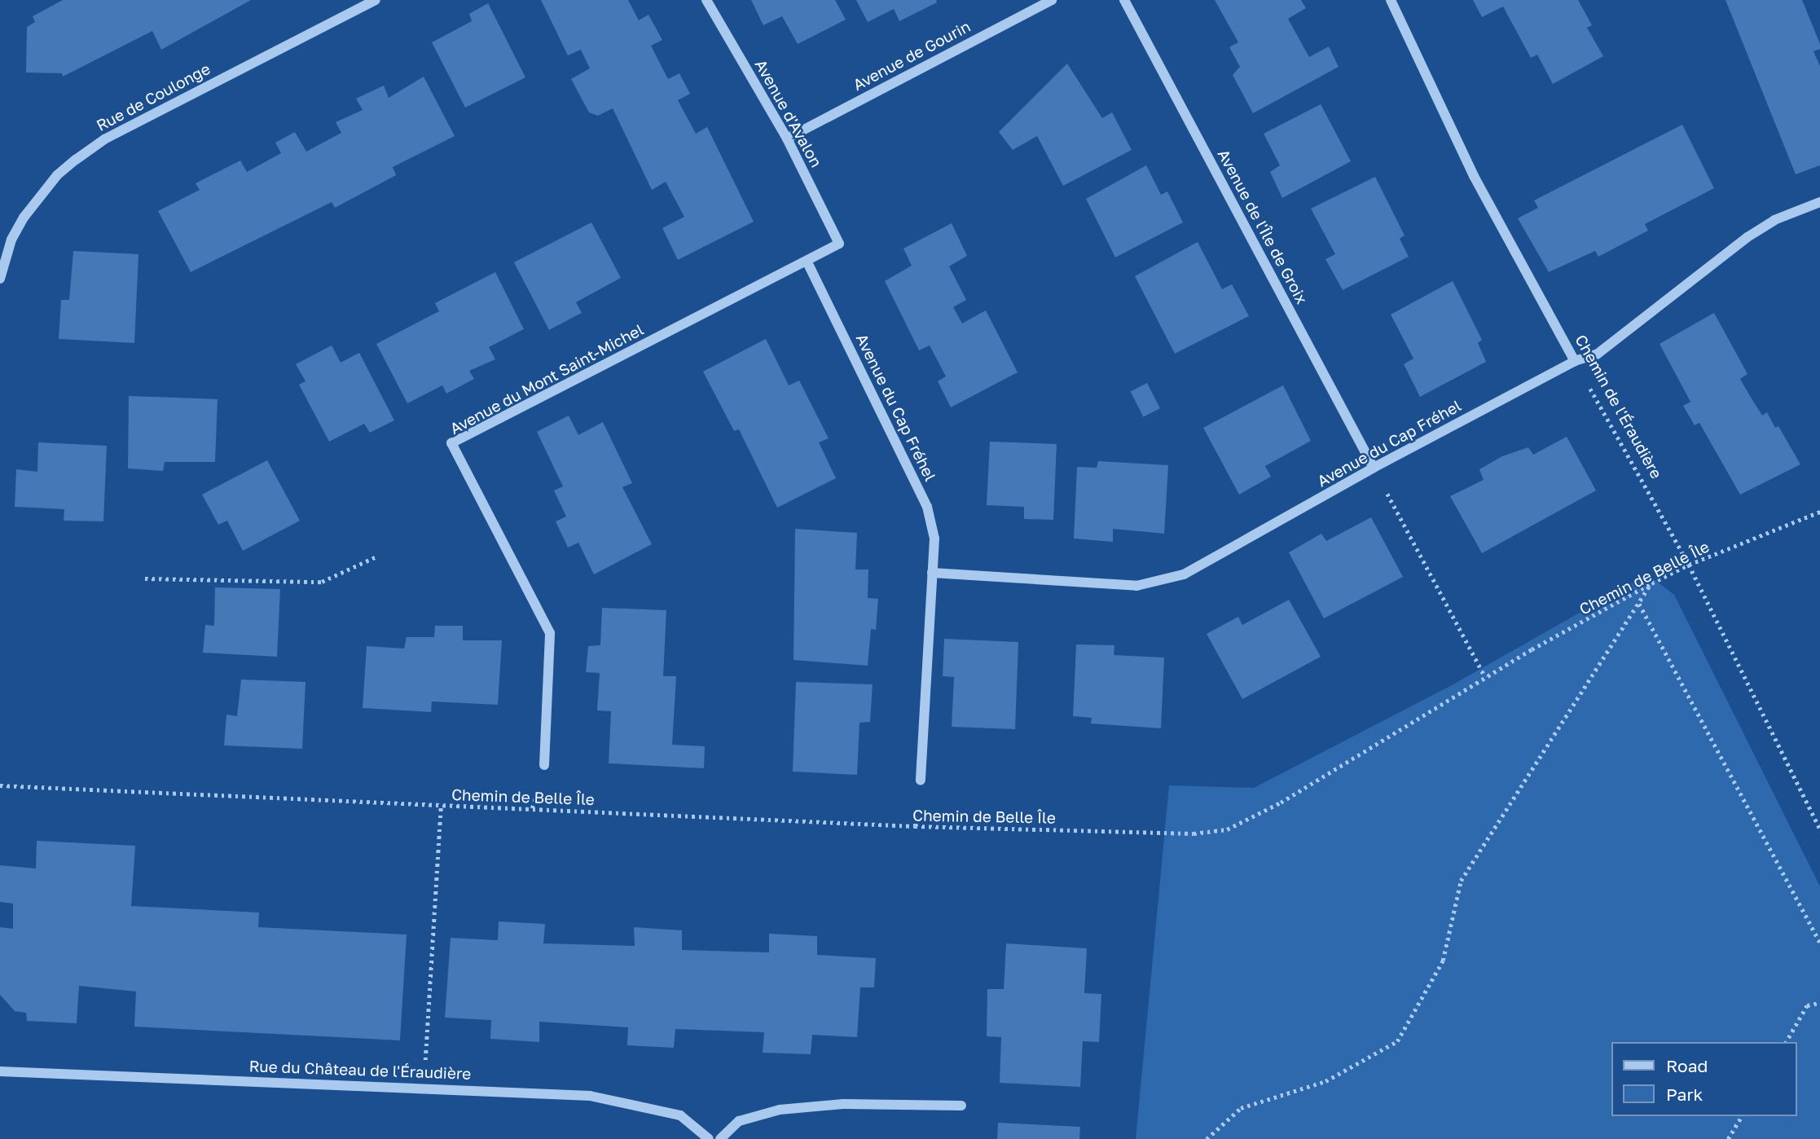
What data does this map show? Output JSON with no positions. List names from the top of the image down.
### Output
{
  "streets": {
    "street": [
      "Avenue de Gourin",
      "Rue de Coulonge",
      "Avenue d'Avalon",
      "Avenue de l'Île de Groix",
      "Avenue du Mont Saint-Michel",
      "Chemin de l'Éraudière",
      "Avenue du Cap Fréhel",
      "Rue du Château de l'Éraudière"
    ],
    "path": ["Chemin de Belle Île"]
  },
  "crossings": [
    ["Avenue de Gourin", "Avenue d'Avalon"],
    ["Avenue d'Avalon", "Avenue du Mont Saint-Michel"],
    ["Avenue de l'Île de Groix", "Avenue du Cap Fréhel"],
    ["Avenue du Mont Saint-Michel", "Avenue du Cap Fréhel"],
    ["Chemin de l'Éraudière", "Avenue du Cap Fréhel"],
    ["Chemin de l'Éraudière", "Chemin de Belle Île"],
    ["Chemin de Belle Île", "Rue du Château de l'Éraudière"]
  ],
  "legend": ["Road", "Park"]
}
